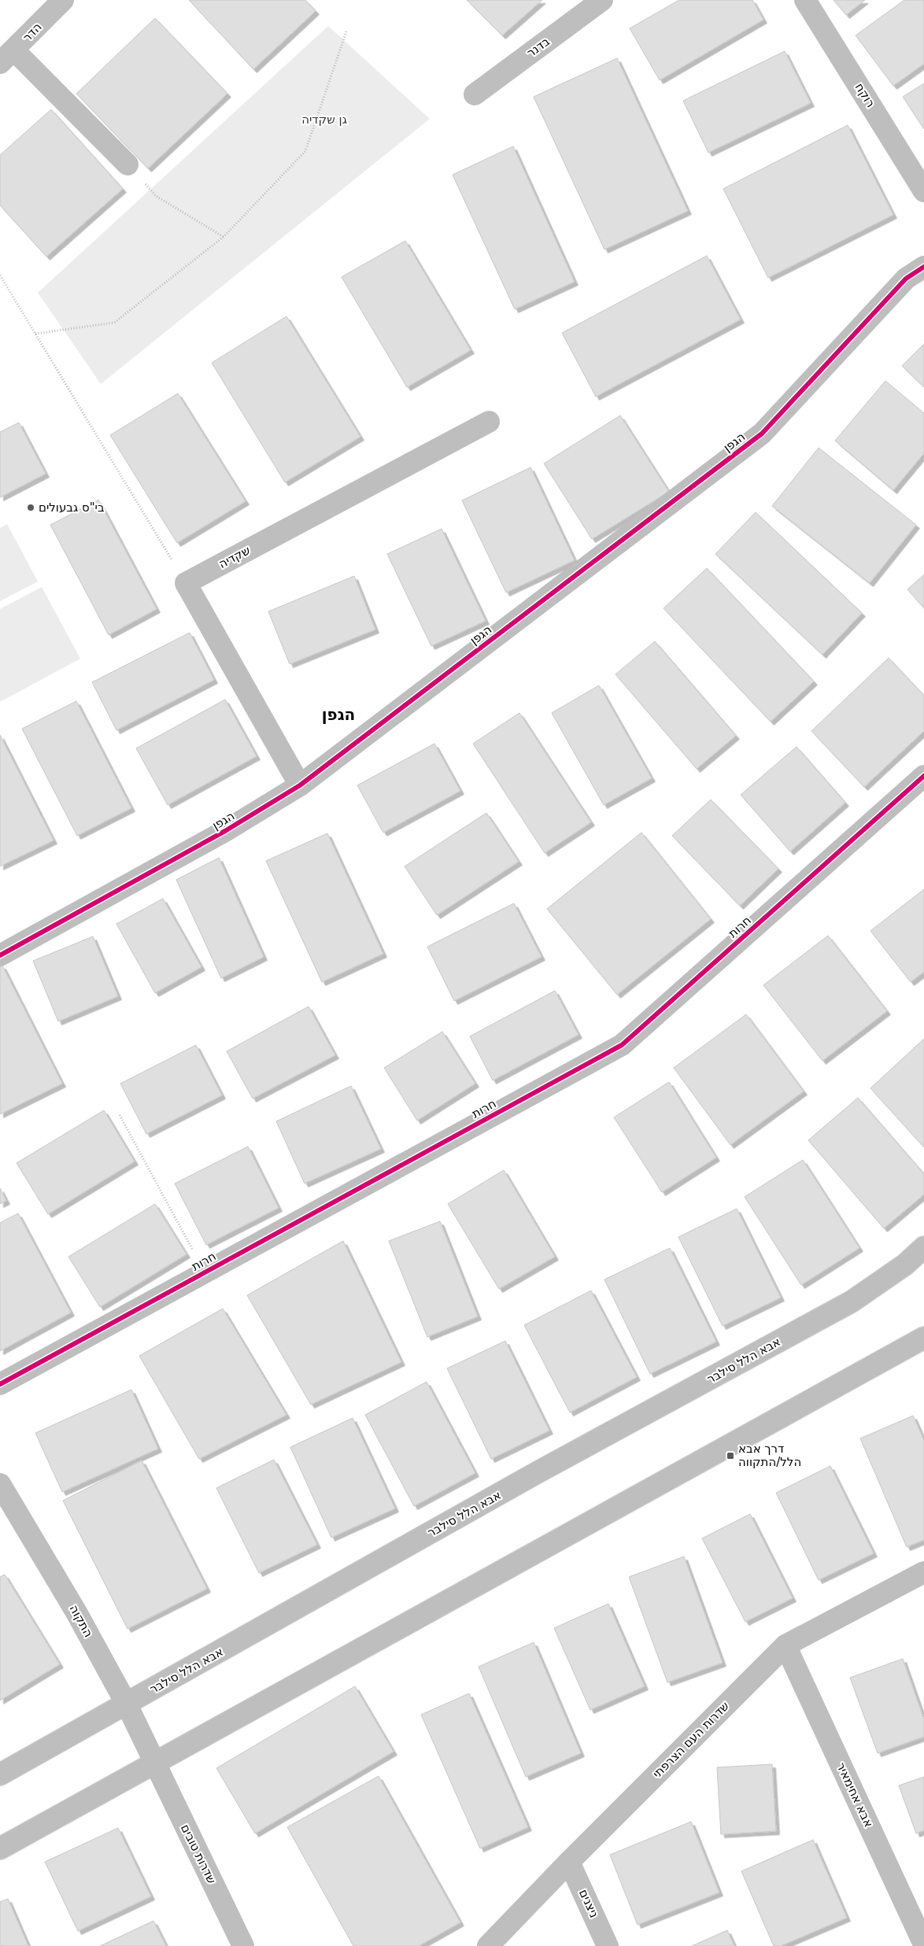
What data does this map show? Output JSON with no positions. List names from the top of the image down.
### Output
{
  "streets": {
    "street": [
      "הדר",
      "בדנר",
      "רוקח",
      "הגפן",
      "שקדיה",
      "חרות",
      "אבא הלל סילבר",
      "התקוה",
      "שדרות העם הצרפתי",
      "אבא אחימאיר",
      "שדרות טובים",
      "ניצנים"
    ]
  },
  "crossings": [
    ["אבא הלל סילבר", "התקוה"],
    ["התקוה", "שדרות טובים"],
    ["שדרות העם הצרפתי", "אבא אחימאיר"],
    ["שדרות העם הצרפתי", "ניצנים"]
  ],
  "districts": ["הגפן"],
  "parks": ["גן שקדיה"],
  "places": {
    "other": ["בי\"ס גבעולים"],
    "transit": ["דרך אבא הלל/התקווה"]
  }
}
